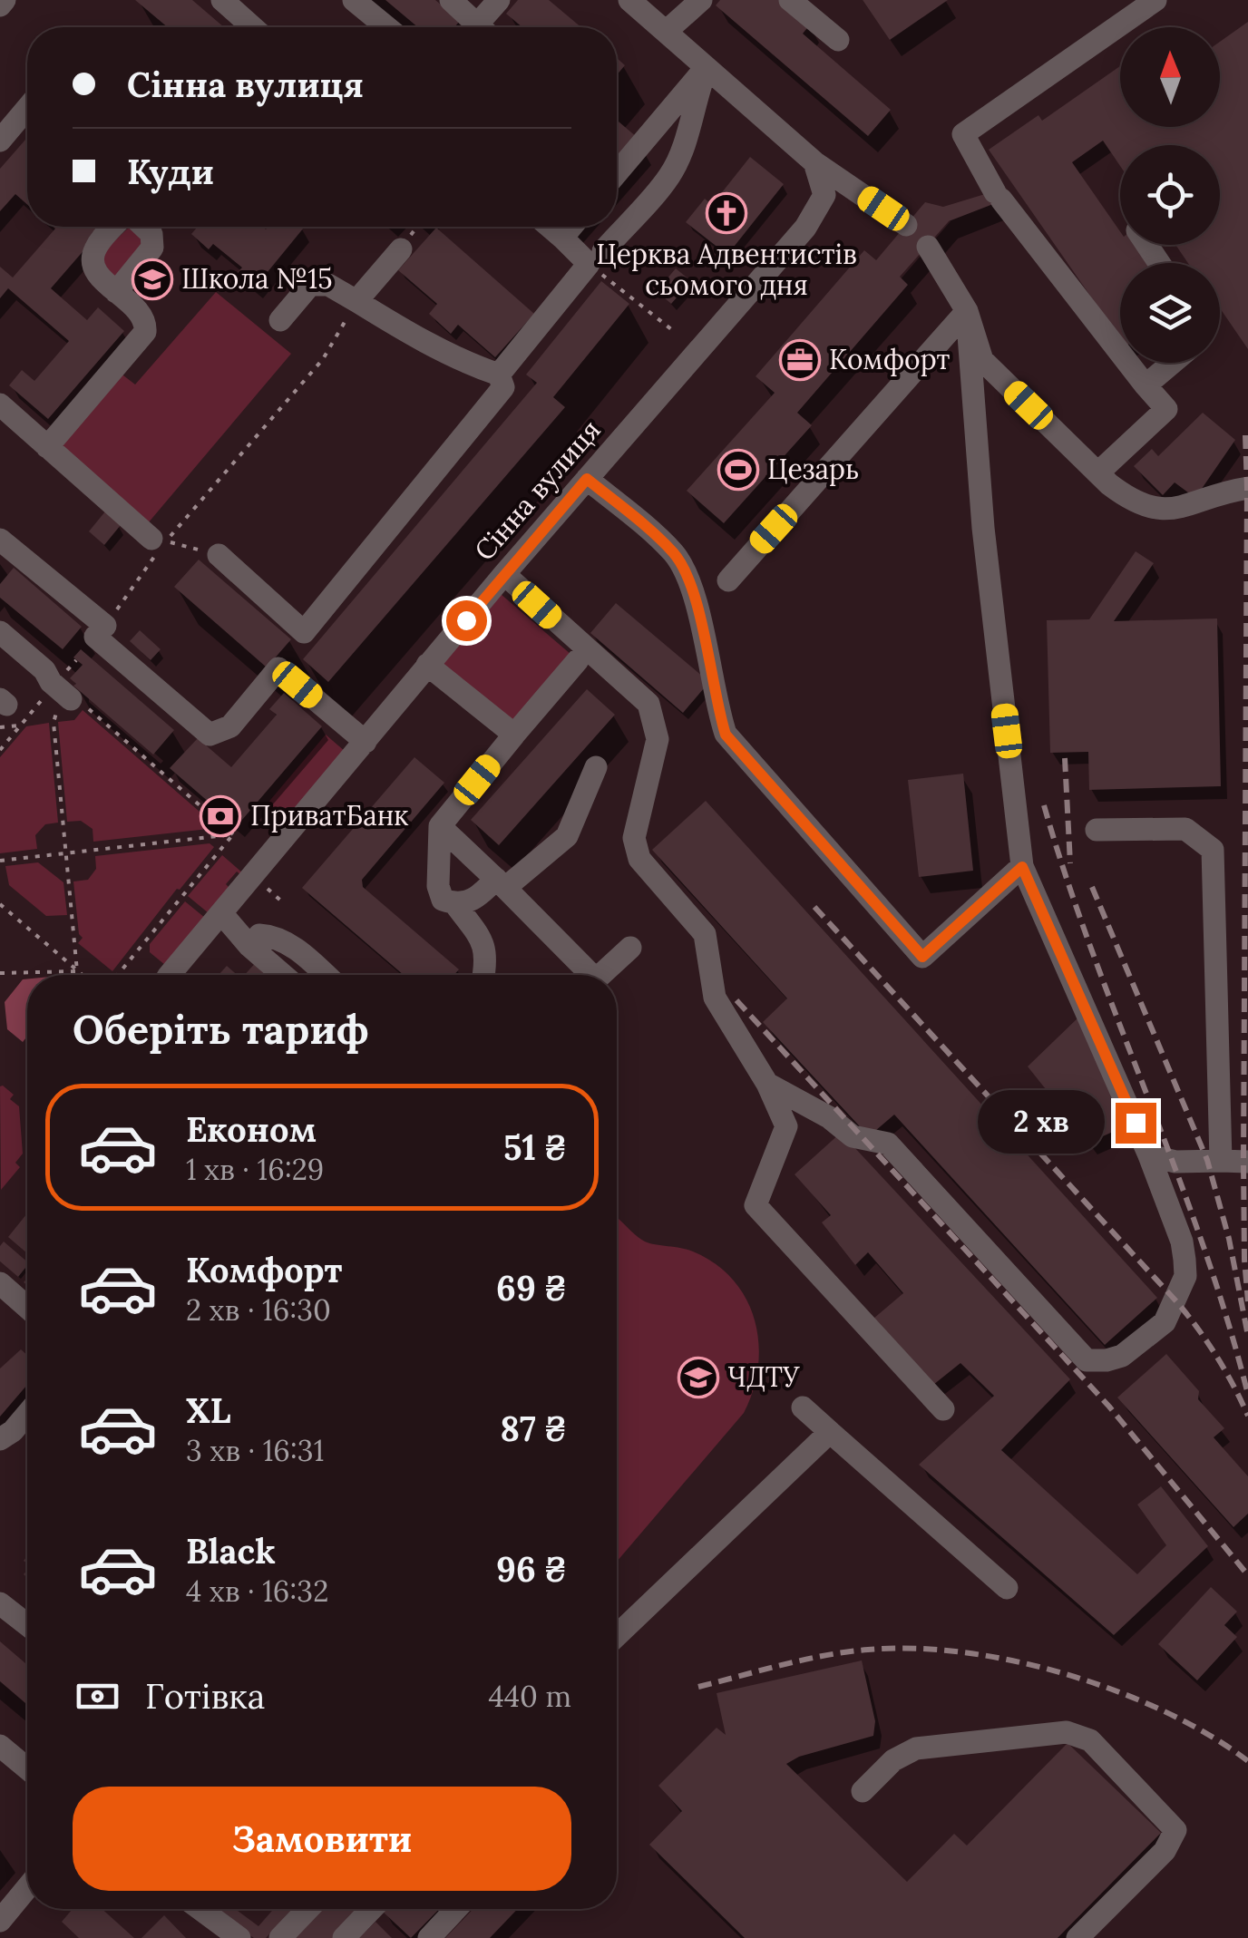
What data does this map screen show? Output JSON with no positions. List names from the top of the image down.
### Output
{
  "streets": {
    "street": ["Сінна вулиця"]
  },
  "places": {
    "church": ["Церква Адвентистів сьомого дня"],
    "school or university": ["Школа №15", "ЧДТУ"],
    "office": ["Комфорт"],
    "sports": ["Цезарь"],
    "bank": ["ПриватБанк"]
  },
  "north": "top",
  "page": {
    "banner": ["Сінна вулиця", "Куди"],
    "heading": "Оберіть тариф",
    "list": [
      {
        "name": "Економ",
        "note": "1 хв · 16:29",
        "value": "51 ₴"
      },
      {
        "name": "Комфорт",
        "note": "2 хв · 16:30",
        "value": "69 ₴"
      },
      {
        "name": "XL",
        "note": "3 хв · 16:31",
        "value": "87 ₴"
      },
      {
        "name": "Black",
        "note": "4 хв · 16:32",
        "value": "96 ₴"
      }
    ],
    "bubble": "2 хв",
    "pay": ["Готівка", "440 m"],
    "buttons": "Замовити"
  }
}
